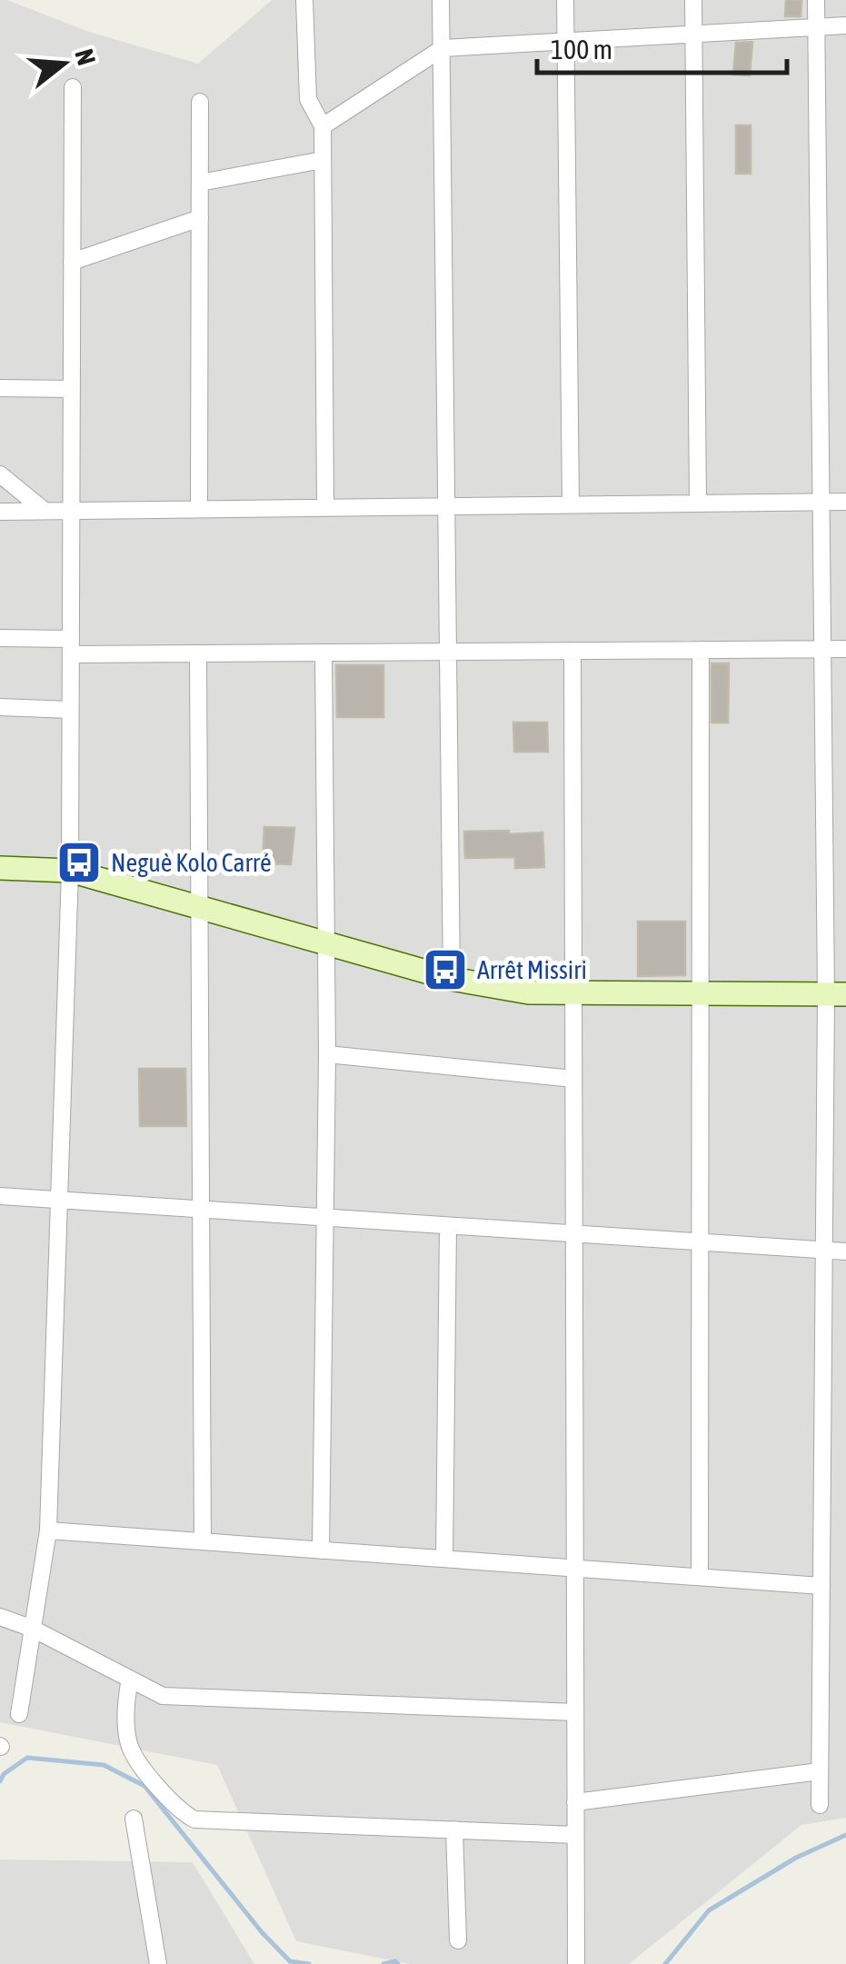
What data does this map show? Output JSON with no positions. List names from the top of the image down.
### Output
{
  "places": {
    "bus stop": ["Neguè Kolo Carré", "Arrêt Missiri"]
  },
  "scale_bar": "100 m",
  "north": "right"
}
